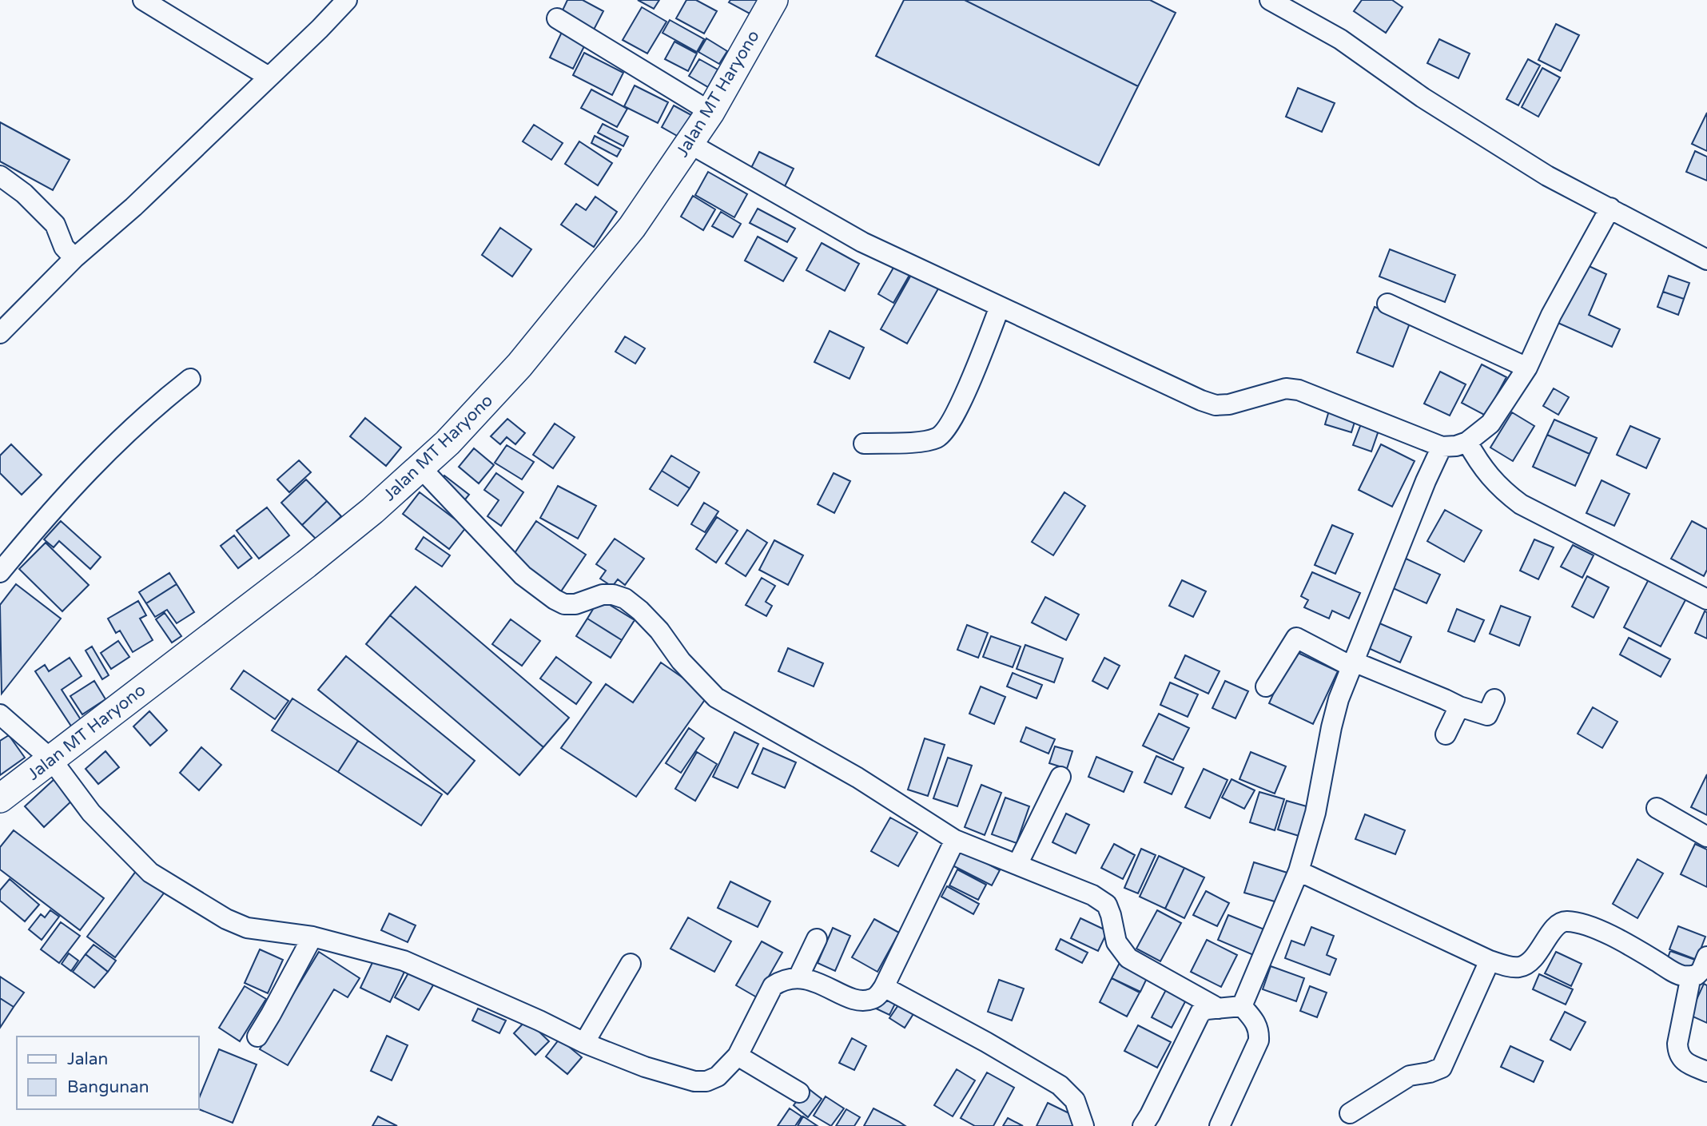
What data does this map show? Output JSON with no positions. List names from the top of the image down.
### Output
{
  "streets": {
    "main road": ["Jalan MT Haryono"]
  },
  "legend": ["Jalan", "Bangunan"]
}
